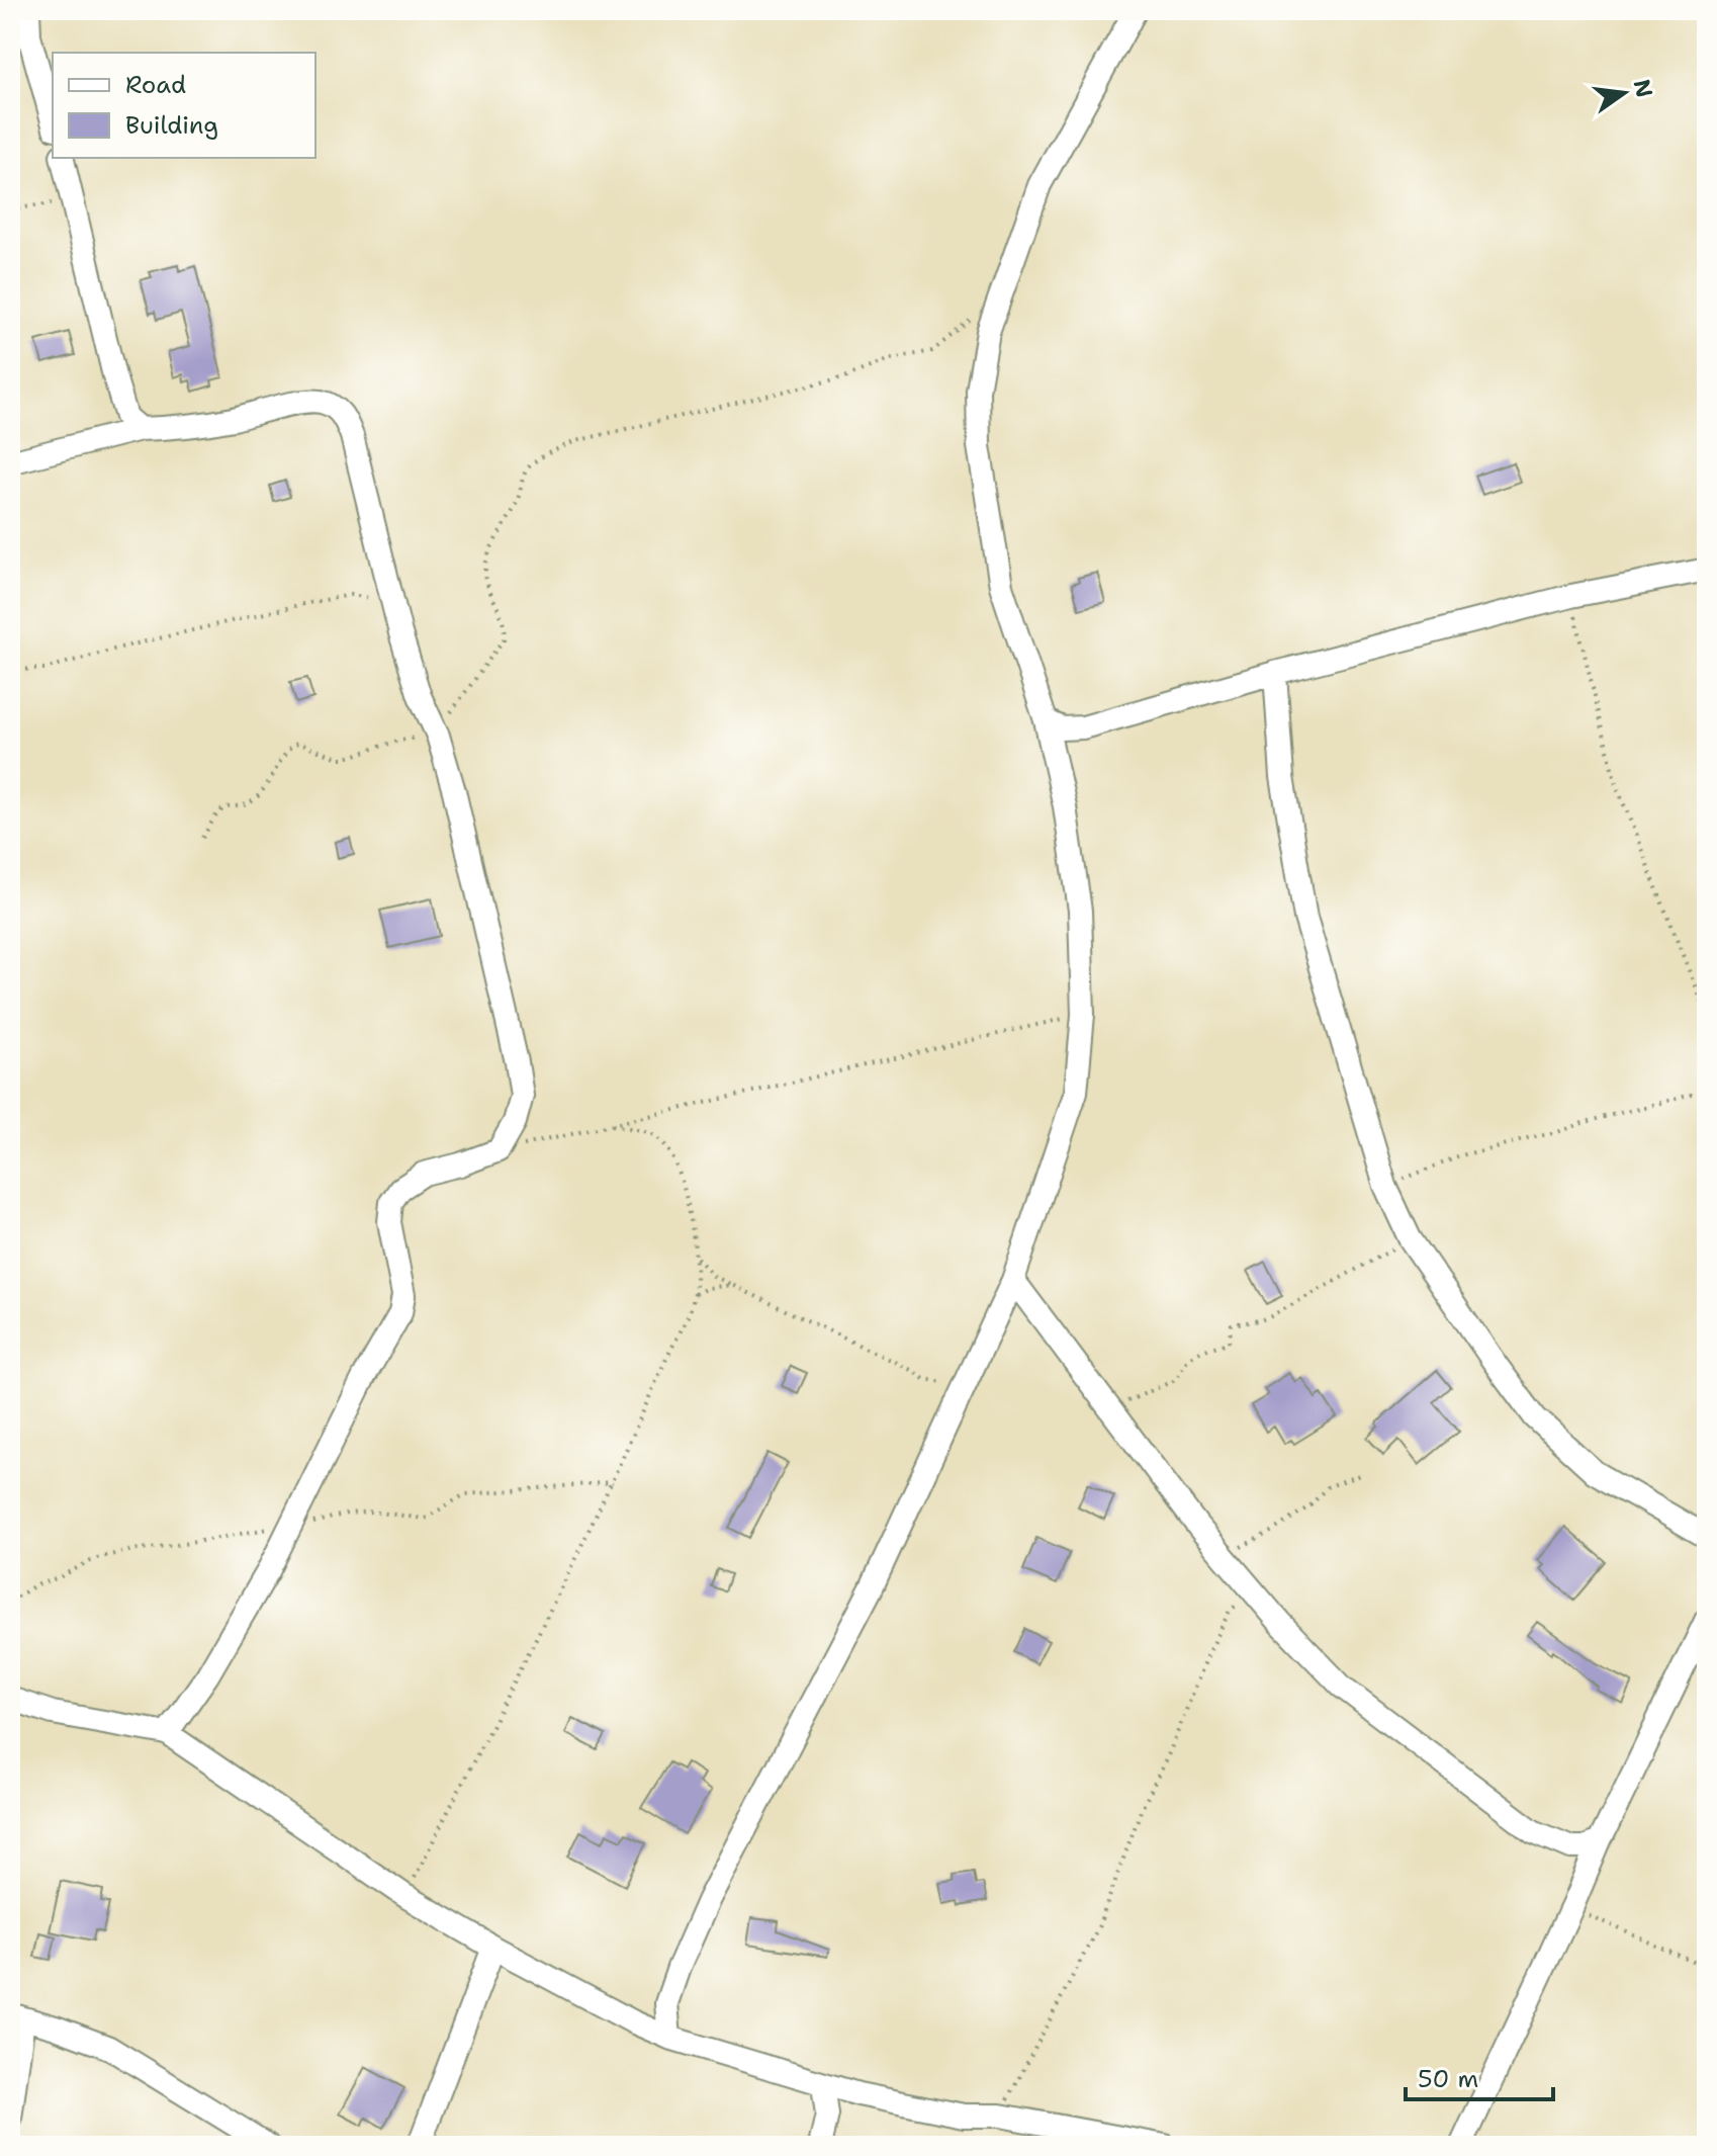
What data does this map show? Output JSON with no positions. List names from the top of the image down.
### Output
{
  "legend": ["Road", "Building"],
  "scale_bar": "50 m",
  "north": "right"
}
